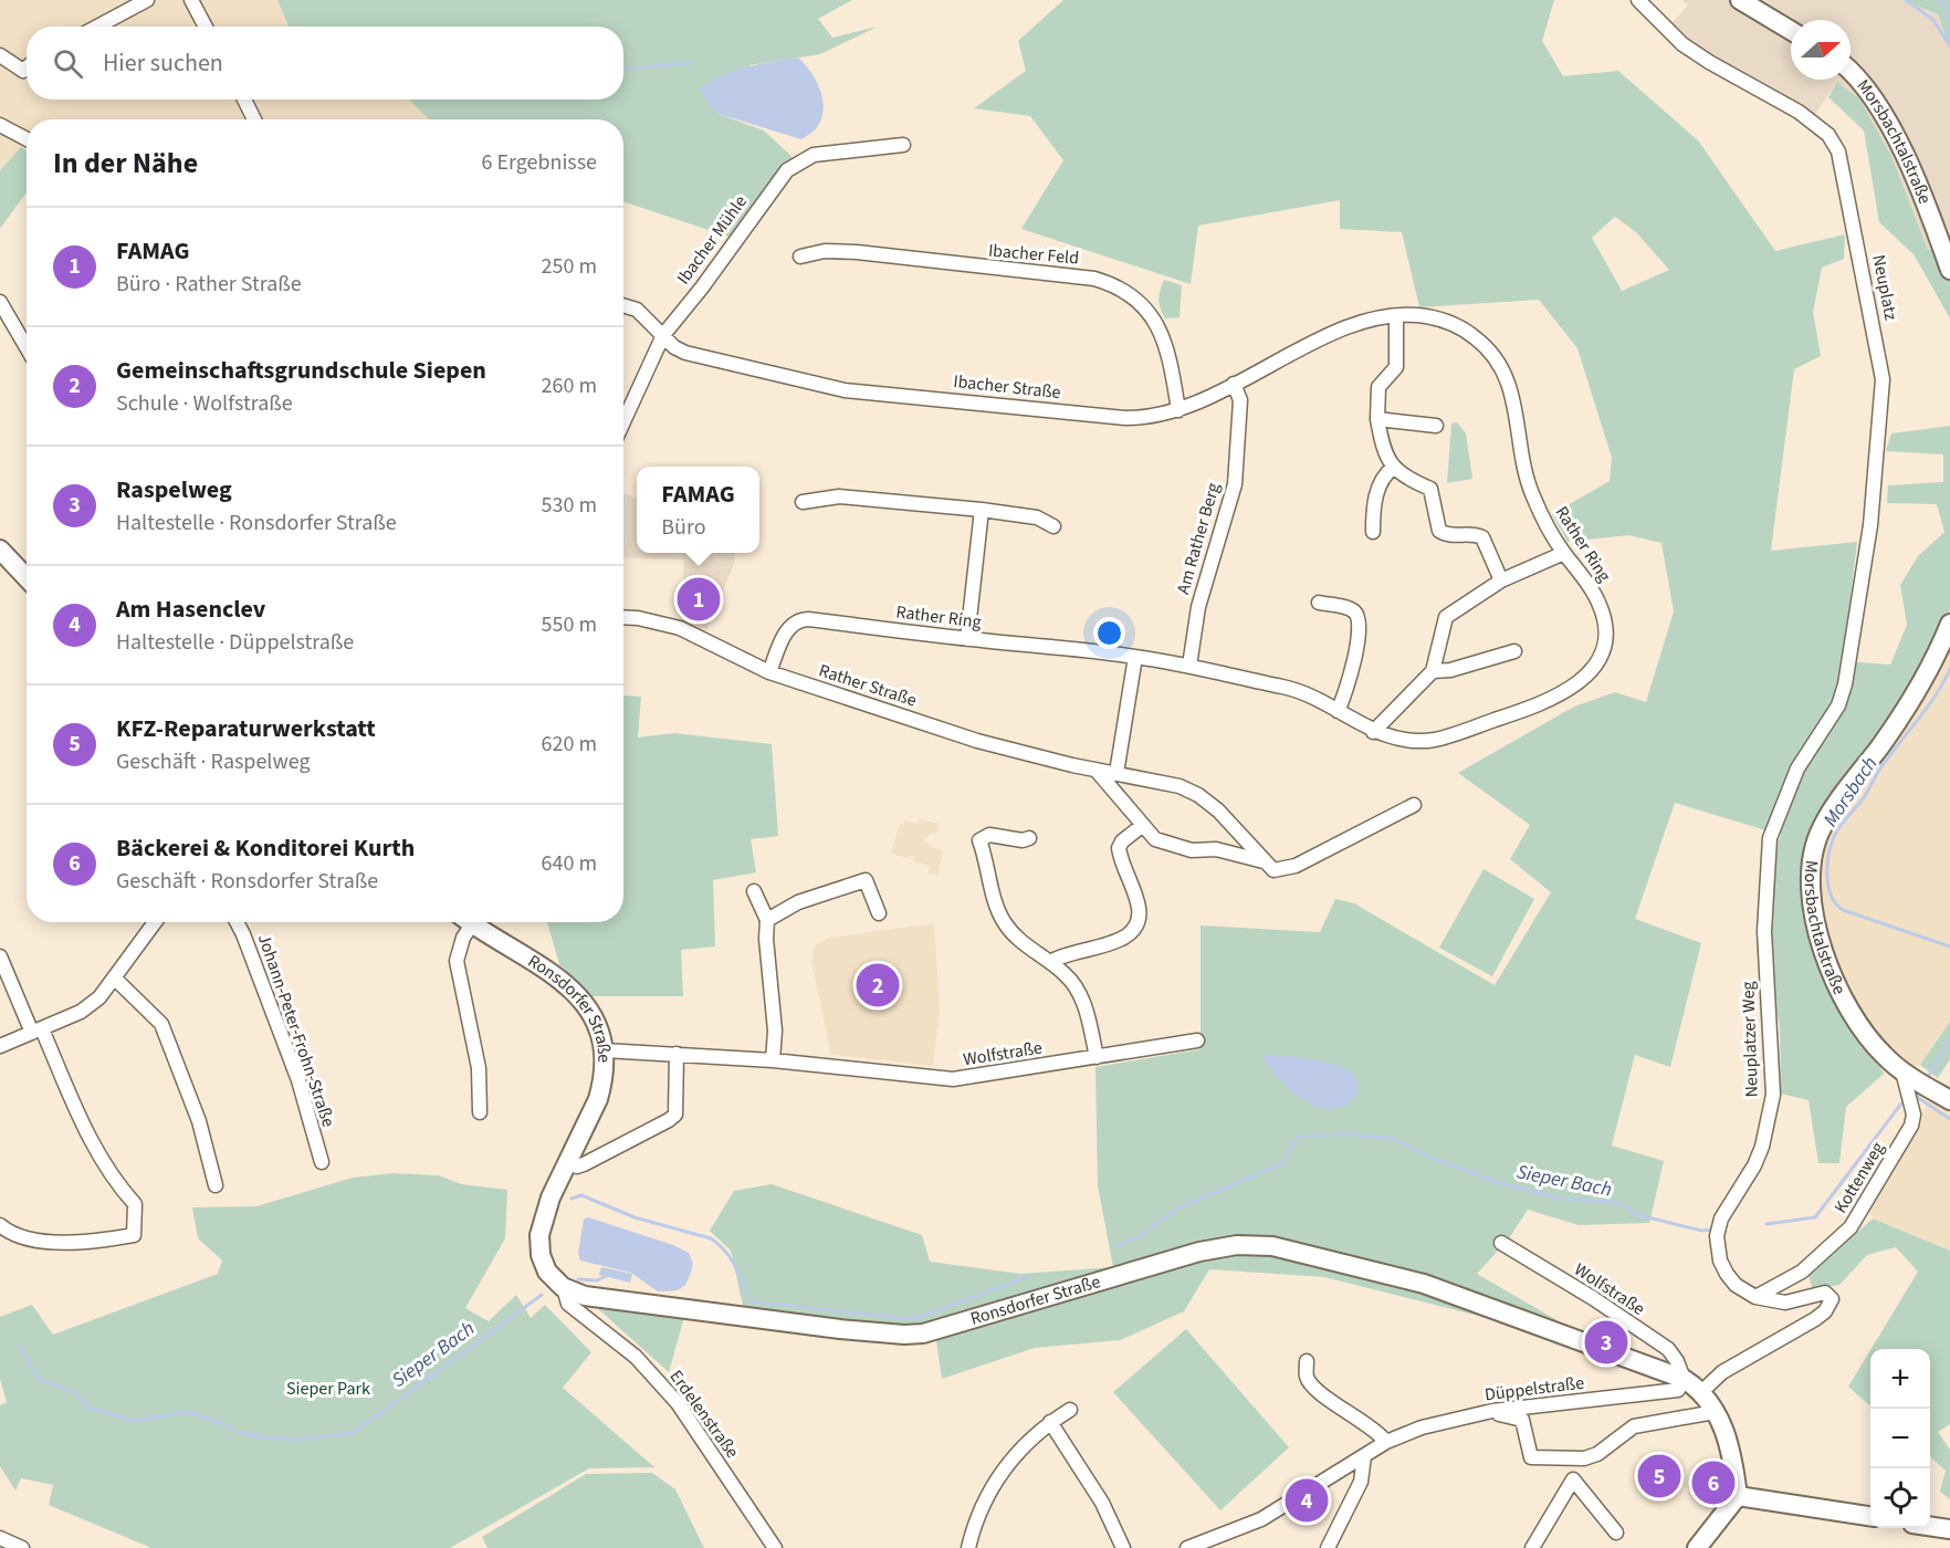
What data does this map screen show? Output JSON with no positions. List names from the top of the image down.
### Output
{
  "streets": {
    "main road": ["Morsbachtalstraße", "Ronsdorfer Straße"],
    "street": [
      "Ibacher Mühle",
      "Ibacher Feld",
      "Neuplatz",
      "Ibacher Straße",
      "Am Rather Berg",
      "Rather Ring",
      "Rather Straße",
      "Johann-Peter-Frohn-Straße",
      "Neuplatzer Weg",
      "Wolfstraße",
      "Kottenweg",
      "Düppelstraße",
      "Erdelenstraße"
    ]
  },
  "crossings": [
    ["Morsbachtalstraße", "Kottenweg"],
    ["Ibacher Mühle", "Ibacher Straße"],
    ["Ibacher Feld", "Ibacher Straße"],
    ["Neuplatz", "Neuplatzer Weg"],
    ["Ibacher Straße", "Am Rather Berg"],
    ["Ibacher Straße", "Rather Ring"],
    ["Am Rather Berg", "Rather Ring"],
    ["Rather Ring", "Rather Straße"],
    ["Ronsdorfer Straße", "Neuplatzer Weg"],
    ["Ronsdorfer Straße", "Wolfstraße"],
    ["Ronsdorfer Straße", "Düppelstraße"],
    ["Ronsdorfer Straße", "Erdelenstraße"],
    ["Neuplatzer Weg", "Kottenweg"],
    ["Wolfstraße", "Düppelstraße"]
  ],
  "water": ["Morsbach", "Sieper Bach"],
  "parks": ["Sieper Park"],
  "north": "right",
  "page": {
    "search": "Hier suchen",
    "heading": ["In der Nähe", "6 Ergebnisse"],
    "list": [
      {
        "mark": "1",
        "name": "FAMAG",
        "note": "Büro · Rather Straße",
        "value": "250 m"
      },
      {
        "mark": "2",
        "name": "Gemeinschaftsgrundschule Siepen",
        "note": "Schule · Wolfstraße",
        "value": "260 m"
      },
      {
        "mark": "3",
        "name": "Raspelweg",
        "note": "Haltestelle · Ronsdorfer Straße",
        "value": "530 m"
      },
      {
        "mark": "4",
        "name": "Am Hasenclev",
        "note": "Haltestelle · Düppelstraße",
        "value": "550 m"
      },
      {
        "mark": "5",
        "name": "KFZ-Reparaturwerkstatt",
        "note": "Geschäft · Raspelweg",
        "value": "620 m"
      },
      {
        "mark": "6",
        "name": "Bäckerei & Konditorei Kurth",
        "note": "Geschäft · Ronsdorfer Straße",
        "value": "640 m"
      }
    ],
    "popup": ["FAMAG", "Büro"],
    "pins": [
      "1",
      "2",
      "3",
      "5",
      "6",
      "4"
    ],
    "map_buttons": ["+", "−"]
  }
}
